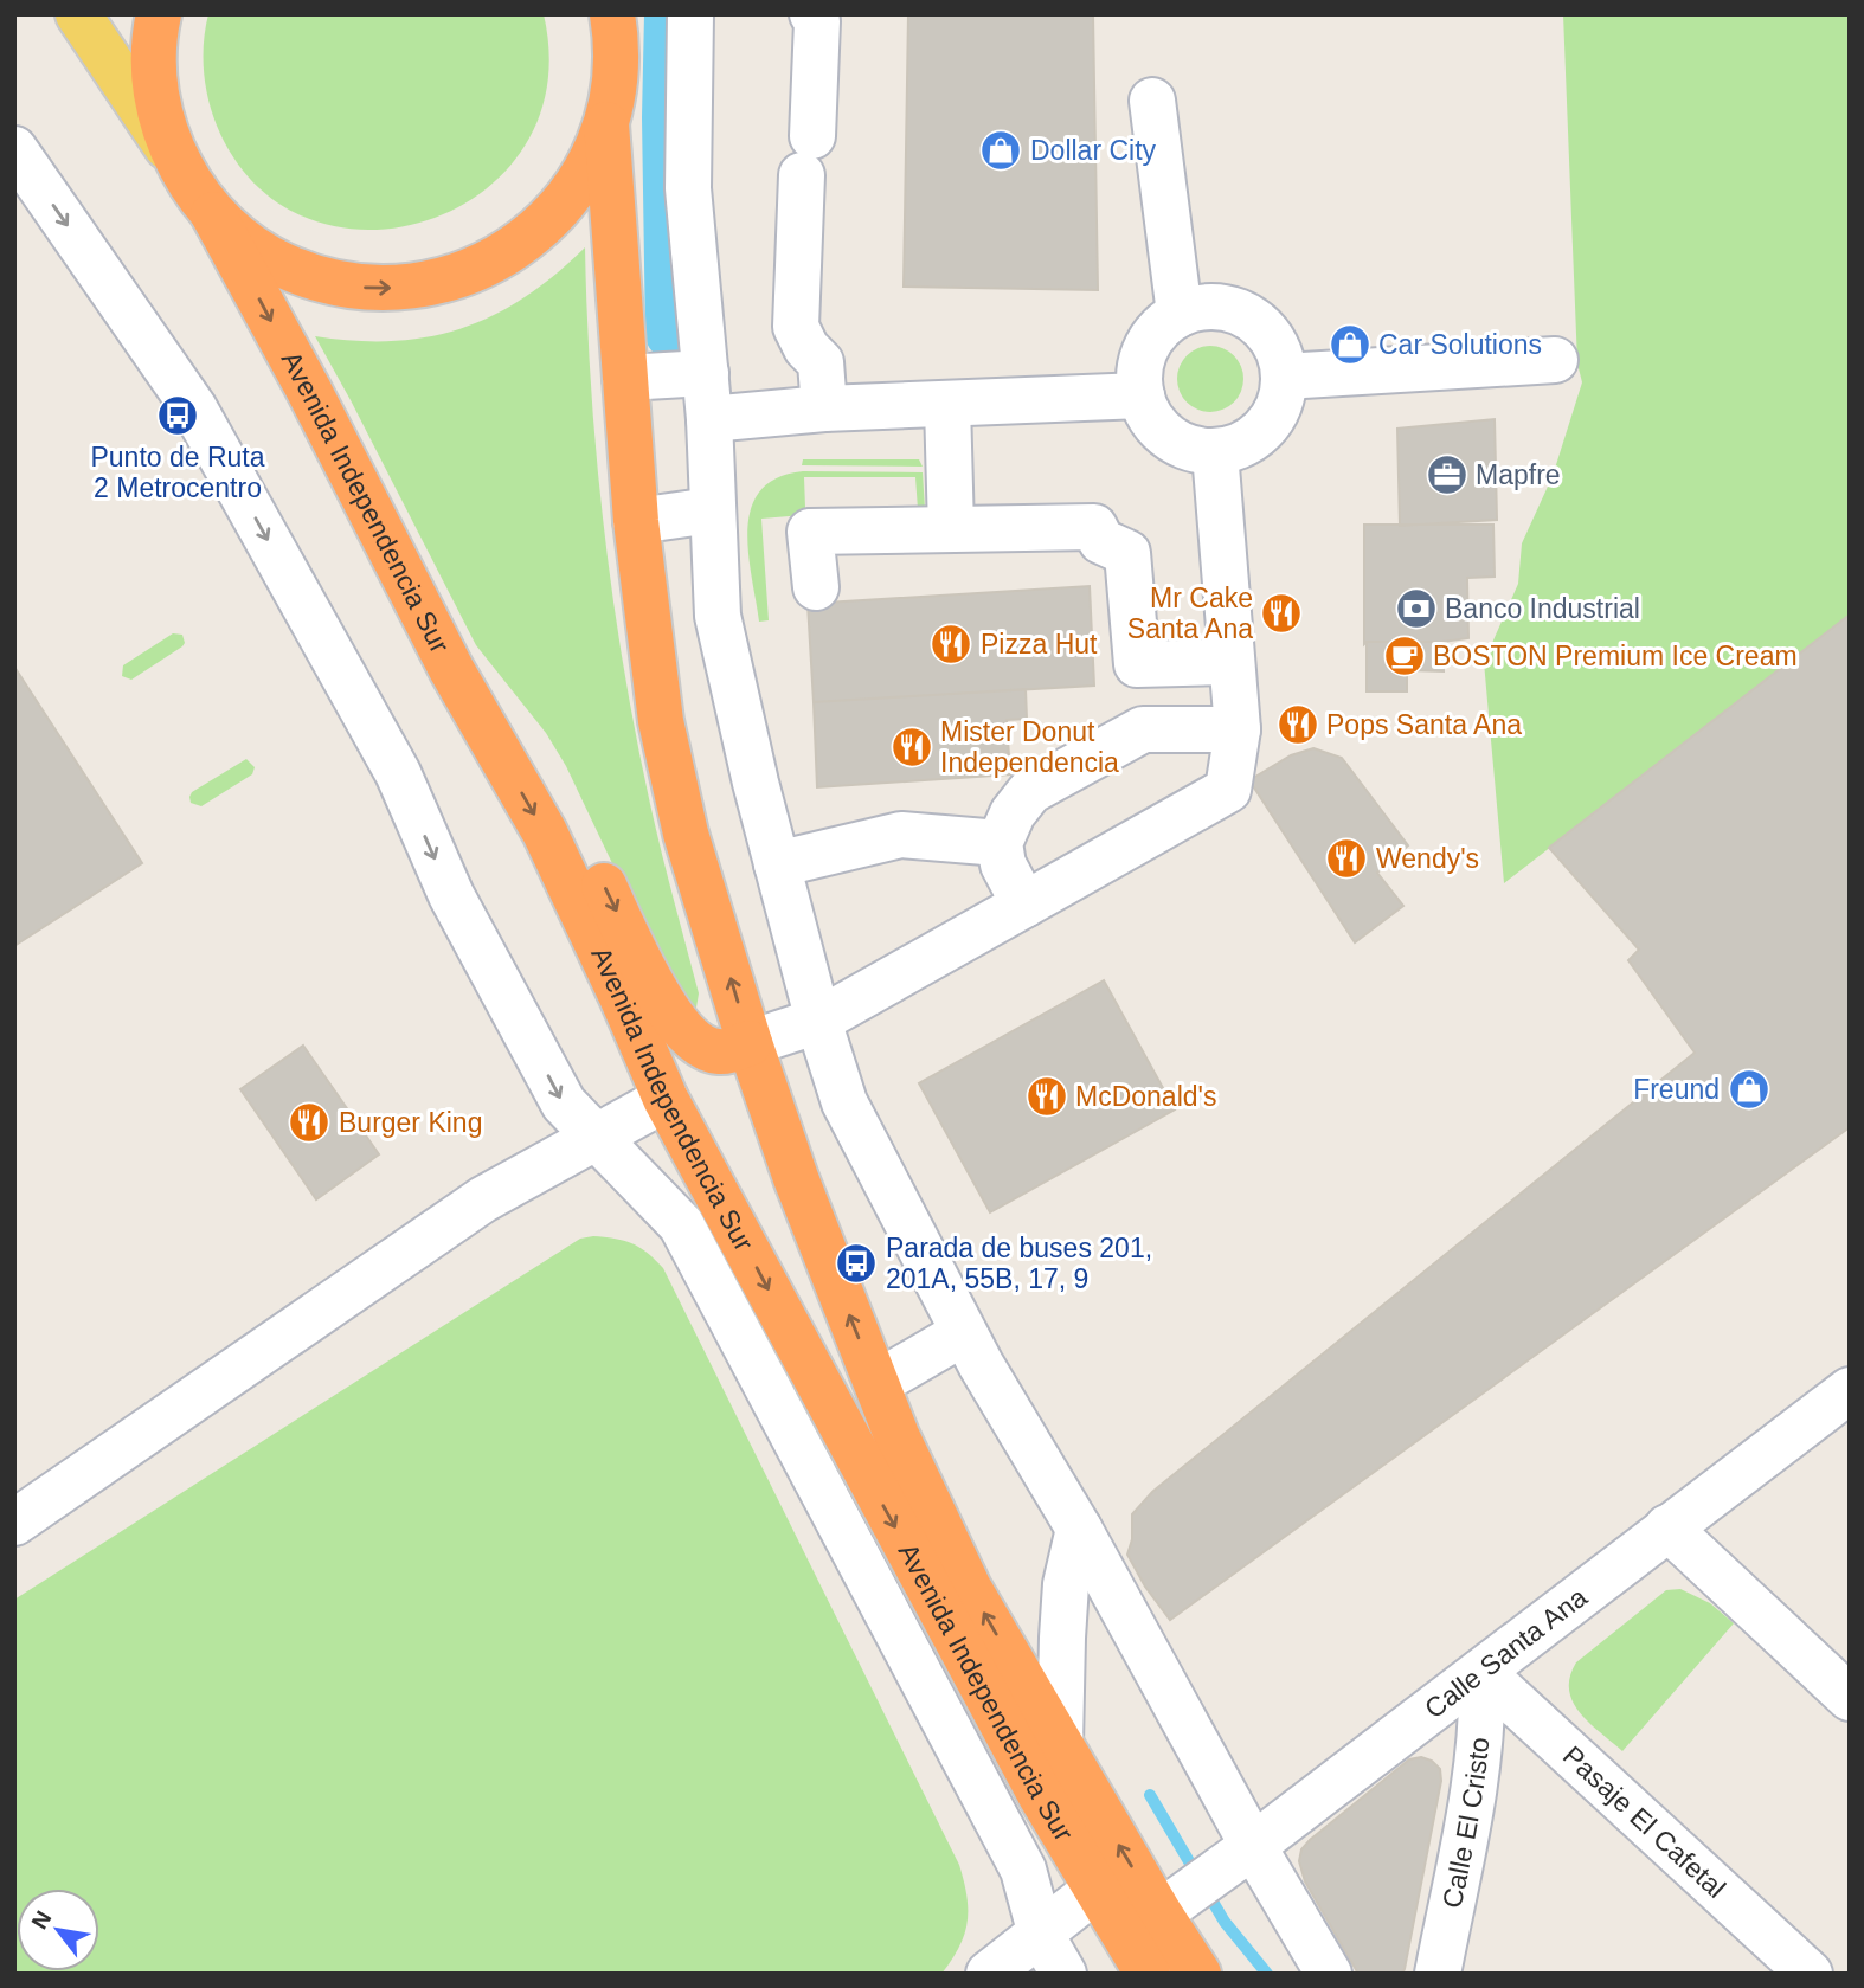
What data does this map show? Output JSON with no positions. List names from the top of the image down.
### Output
{
  "streets": {
    "highway": ["Avenida Independencia Sur"],
    "street": ["Calle Santa Ana", "Pasaje El Cafetal", "Calle El Cristo"]
  },
  "crossings": [
    ["Avenida Independencia Sur", "Calle Santa Ana"],
    ["Calle Santa Ana", "Pasaje El Cafetal"],
    ["Calle Santa Ana", "Calle El Cristo"],
    ["Pasaje El Cafetal", "Calle El Cristo"]
  ],
  "places": {
    "shop": ["Dollar City", "Car Solutions", "Freund"],
    "bus stop": ["Punto de Ruta 2 Metrocentro", "Parada de buses 201, 201A, 55B, 17, 9"],
    "office": ["Mapfre"],
    "bank": ["Banco Industrial"],
    "restaurant": [
      "Mr Cake Santa Ana",
      "Pizza Hut",
      "Pops Santa Ana",
      "Mister Donut Independencia",
      "Wendy's",
      "McDonald's",
      "Burger King"
    ],
    "cafe": ["BOSTON Premium Ice Cream"]
  },
  "north": "top left"
}
